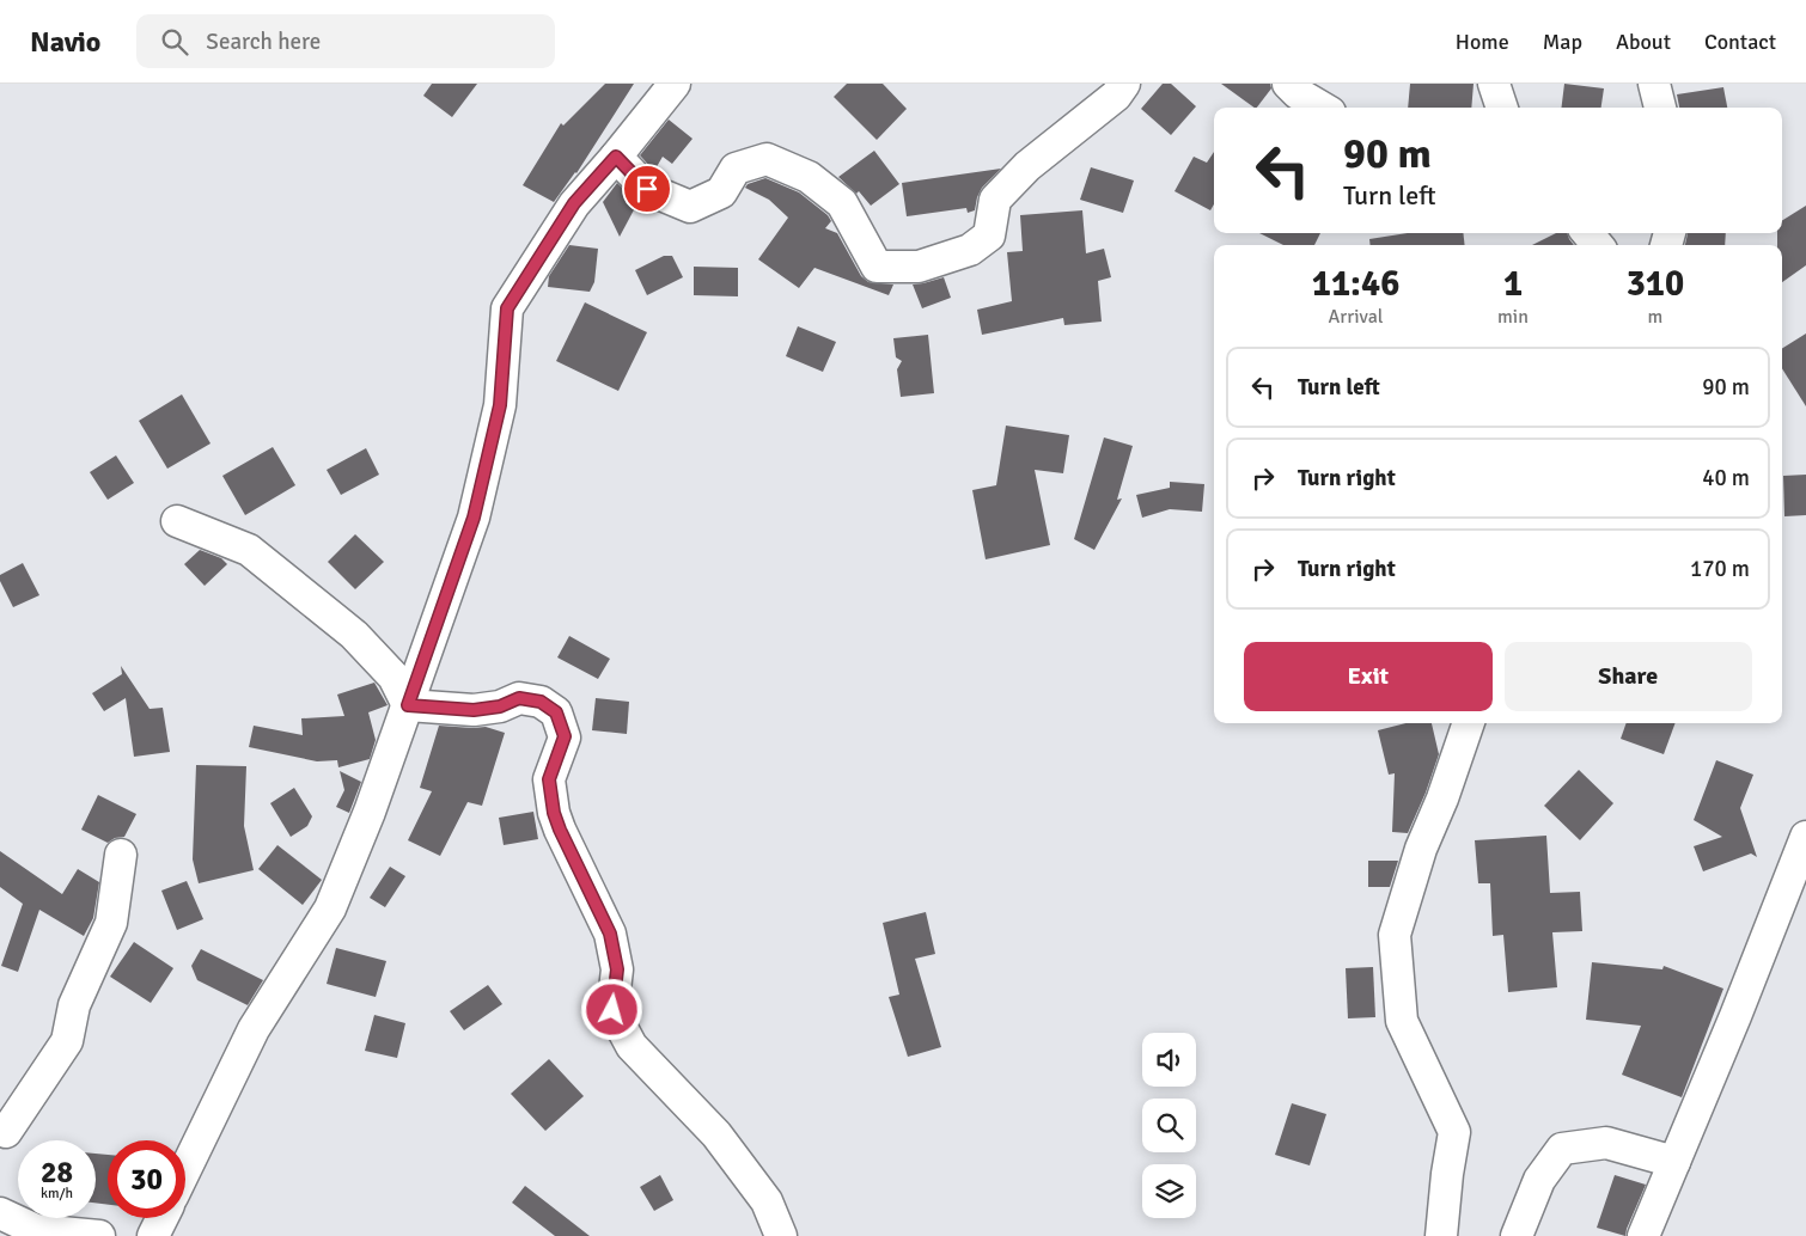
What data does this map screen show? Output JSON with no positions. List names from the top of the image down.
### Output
{
  "page": {
    "header": "Navio",
    "search": "Search here",
    "nav": [
      "Home",
      "Map",
      "About",
      "Contact"
    ],
    "turn": ["90 m", "Turn left"],
    "eta": [
      "11:46",
      "Arrival",
      "1",
      "min",
      "310",
      "m"
    ],
    "list": [
      {
        "name": "Turn left",
        "value": "90 m"
      },
      {
        "name": "Turn right",
        "value": "40 m"
      },
      {
        "name": "Turn right",
        "value": "170 m"
      }
    ],
    "buttons": ["Exit", "Share"],
    "speed": "28 km/h",
    "limit": "30"
  }
}
